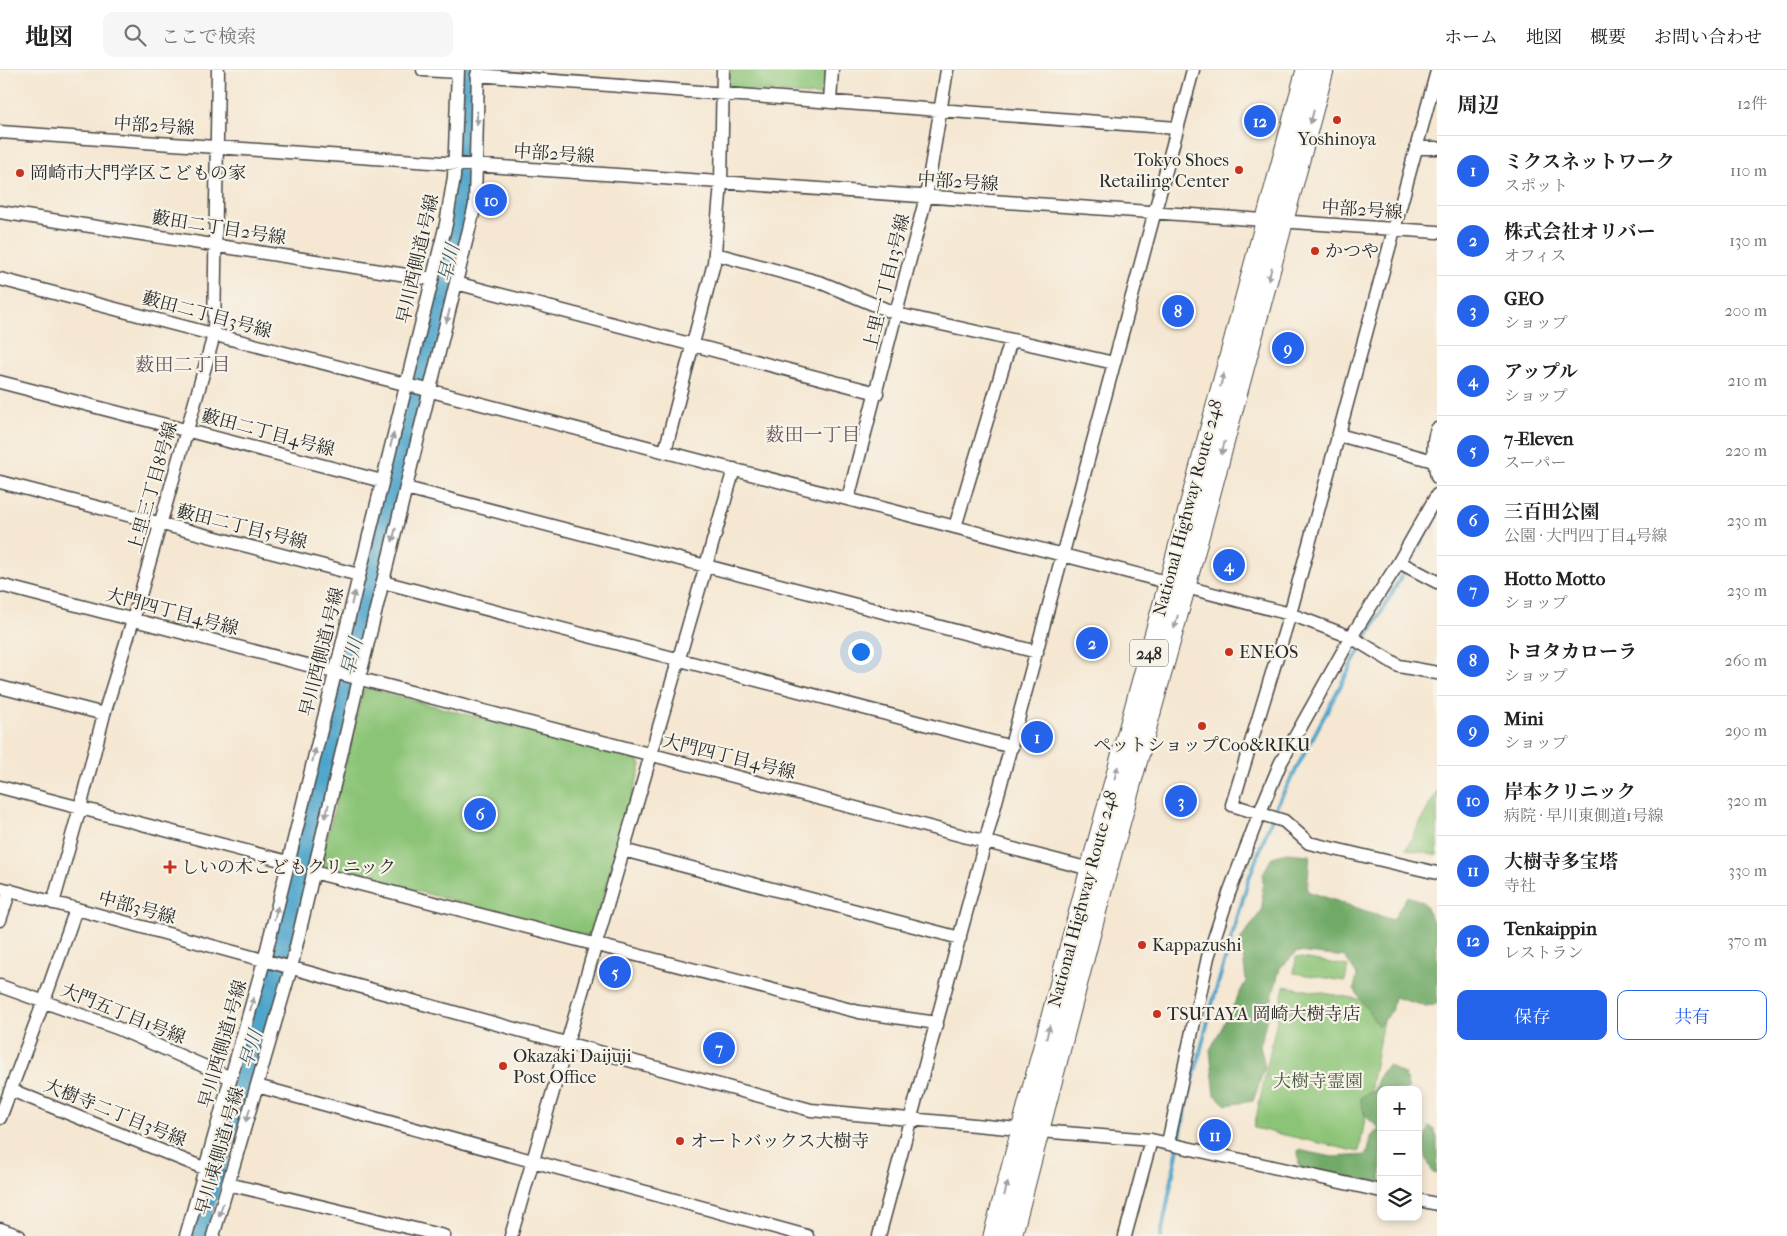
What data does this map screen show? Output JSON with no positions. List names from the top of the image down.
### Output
{
  "streets": {
    "highway": ["National Highway Route 248", "248"],
    "street": [
      "中部2号線",
      "藪田二丁目2号線",
      "早川西側道1号線",
      "上里一丁目13号線",
      "藪田二丁目3号線",
      "藪田二丁目4号線",
      "上里三丁目8号線",
      "藪田二丁目5号線",
      "大門四丁目4号線",
      "中部3号線",
      "大門五丁目1号線",
      "大樹寺二丁目3号線",
      "早川東側道1号線"
    ]
  },
  "crossings": [
    ["中部2号線", "早川西側道1号線"],
    ["中部2号線", "上里一丁目13号線"],
    ["中部2号線", "上里三丁目8号線"],
    ["中部2号線", "National Highway Route 248"],
    ["藪田二丁目2号線", "早川西側道1号線"],
    ["藪田二丁目2号線", "上里三丁目8号線"],
    ["早川西側道1号線", "藪田二丁目3号線"],
    ["早川西側道1号線", "藪田二丁目4号線"],
    ["早川西側道1号線", "藪田二丁目5号線"],
    ["早川西側道1号線", "大門四丁目4号線"],
    ["早川西側道1号線", "中部3号線"],
    ["早川西側道1号線", "大門五丁目1号線"],
    ["早川西側道1号線", "大樹寺二丁目3号線"],
    ["上里一丁目13号線", "藪田二丁目3号線"],
    ["藪田二丁目3号線", "上里三丁目8号線"],
    ["藪田二丁目3号線", "National Highway Route 248"],
    ["藪田二丁目4号線", "上里三丁目8号線"],
    ["上里三丁目8号線", "藪田二丁目5号線"],
    ["上里三丁目8号線", "大門四丁目4号線"],
    ["上里三丁目8号線", "中部3号線"],
    ["National Highway Route 248", "大門四丁目4号線"],
    ["National Highway Route 248", "中部3号線"],
    ["大門四丁目4号線", "早川東側道1号線"],
    ["中部3号線", "早川東側道1号線"]
  ],
  "one_way": ["早川東側道1号線"],
  "districts": ["薮田二丁目", "薮田一丁目"],
  "water": ["早川"],
  "parks": ["大樹寺霊園"],
  "places": {
    "other": [
      "Yoshinoya",
      "Tokyo Shoes Retailing Center",
      "岡崎市大門学区こどもの家",
      "かつや",
      "ENEOS",
      "ペットショップCoo&RIKU",
      "Kappazushi",
      "TSUTAYA 岡崎大樹寺店",
      "Okazaki Daijuji Post Office",
      "オートバックス大樹寺"
    ],
    "health": ["しいの木こどもクリニック"]
  },
  "page": {
    "header": "地図",
    "search": "ここで検索",
    "nav": [
      "ホーム",
      "地図",
      "概要",
      "お問い合わせ"
    ],
    "heading": ["周辺", "12件"],
    "pins": [
      "12",
      "10",
      "8",
      "9",
      "4",
      "2",
      "1",
      "3",
      "6",
      "5",
      "7",
      "11"
    ],
    "list": [
      {
        "mark": "1",
        "name": "ミクスネットワーク",
        "note": "スポット",
        "value": "110 m"
      },
      {
        "mark": "2",
        "name": "株式会社オリバー",
        "note": "オフィス",
        "value": "130 m"
      },
      {
        "mark": "3",
        "name": "GEO",
        "note": "ショップ",
        "value": "200 m"
      },
      {
        "mark": "4",
        "name": "アップル",
        "note": "ショップ",
        "value": "210 m"
      },
      {
        "mark": "5",
        "name": "7-Eleven",
        "note": "スーパー",
        "value": "220 m"
      },
      {
        "mark": "6",
        "name": "三百田公園",
        "note": "公園 · 大門四丁目4号線",
        "value": "230 m"
      },
      {
        "mark": "7",
        "name": "Hotto Motto",
        "note": "ショップ",
        "value": "230 m"
      },
      {
        "mark": "8",
        "name": "トヨタカローラ",
        "note": "ショップ",
        "value": "260 m"
      },
      {
        "mark": "9",
        "name": "Mini",
        "note": "ショップ",
        "value": "290 m"
      },
      {
        "mark": "10",
        "name": "岸本クリニック",
        "note": "病院 · 早川東側道1号線",
        "value": "320 m"
      },
      {
        "mark": "11",
        "name": "大樹寺多宝塔",
        "note": "寺社",
        "value": "330 m"
      },
      {
        "mark": "12",
        "name": "Tenkaippin",
        "note": "レストラン",
        "value": "370 m"
      }
    ],
    "buttons": ["保存", "共有"],
    "map_buttons": ["+", "−"]
  }
}
